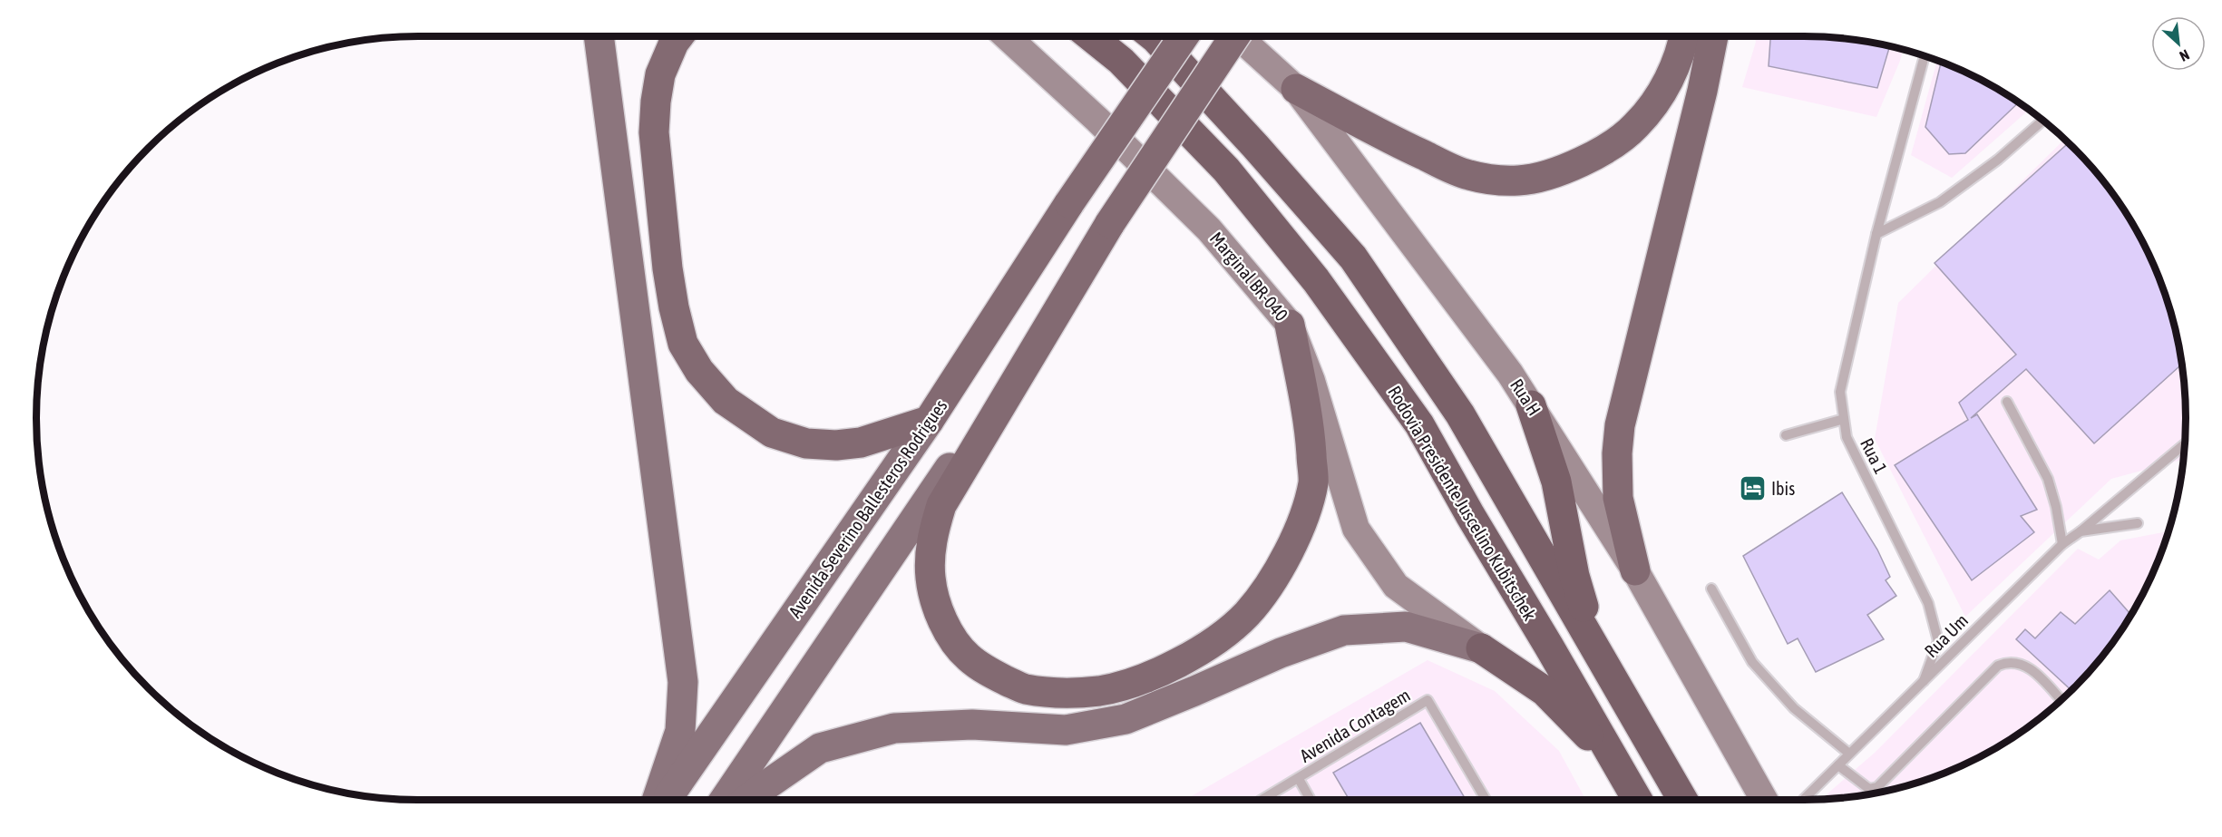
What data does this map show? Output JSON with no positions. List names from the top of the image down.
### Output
{
  "streets": {
    "highway": ["Rodovia Presidente Juscelino Kubitschek", "Avenida Severino Ballesteros Rodrigues"],
    "main road": ["Marginal BR-040", "Rua H"],
    "lane": ["Rua 1", "Rua Um", "Avenida Contagem"]
  },
  "crossings": [
    ["Rua 1", "Rua Um"]
  ],
  "places": {
    "hotel": ["Ibis"]
  },
  "north": "bottom right"
}
